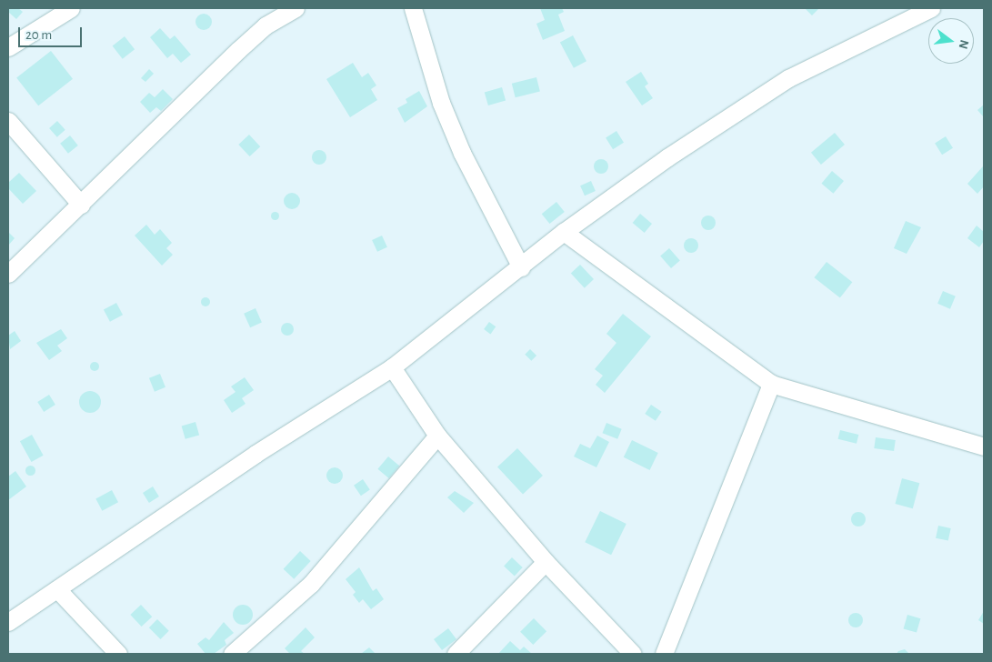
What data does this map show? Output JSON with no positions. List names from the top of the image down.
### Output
{
  "scale_bar": "20 m",
  "north": "right"
}
